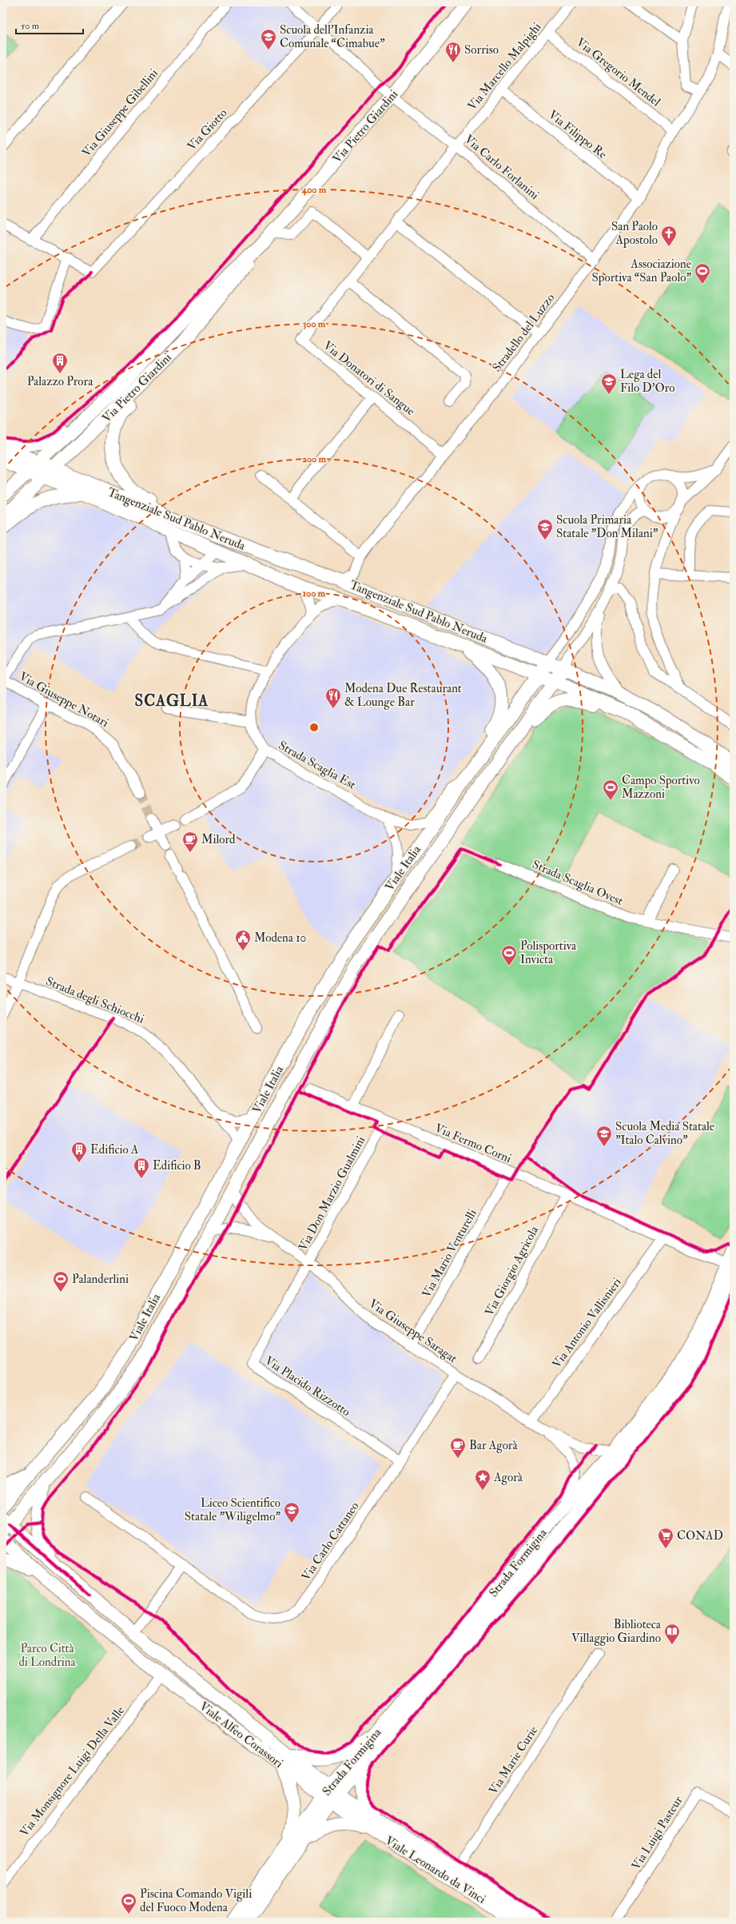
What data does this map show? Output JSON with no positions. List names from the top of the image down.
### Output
{
  "streets": {
    "main road": [
      "Via Pietro Giardini",
      "Tangenziale Sud Pablo Neruda",
      "Viale Italia",
      "Strada Formigina",
      "Viale Alfeo Corassori",
      "Viale Leonardo da Vinci"
    ],
    "street": [
      "Via Marcello Malpighi",
      "Via Gregorio Mendel",
      "Via Giuseppe Gibellini",
      "Via Giotto",
      "Via Filippo Re",
      "Via Carlo Forlanini",
      "Stradello del Luzzo",
      "Via Donatori di Sangue",
      "Via Giuseppe Notari",
      "Strada Scaglia Est",
      "Strada Scaglia Ovest",
      "Strada degli Schiocchi",
      "Via Fermo Corni",
      "Via Don Marzio Gualmini",
      "Via Mario Venturelli",
      "Via Giorgio Agricola",
      "Via Antonio Vallisnieri",
      "Via Giuseppe Saragat",
      "Via Placido Rizzotto",
      "Via Carlo Cattaneo",
      "Via Marie Curie",
      "Via Monsignore Luigi Della Valle",
      "Via Luigi Pasteur"
    ]
  },
  "crossings": [
    ["Via Marcello Malpighi", "Via Gregorio Mendel"],
    ["Via Marcello Malpighi", "Via Filippo Re"],
    ["Via Marcello Malpighi", "Via Carlo Forlanini"],
    ["Via Marcello Malpighi", "Via Donatori di Sangue"],
    ["Via Gregorio Mendel", "Stradello del Luzzo"],
    ["Via Pietro Giardini", "Via Carlo Forlanini"],
    ["Via Pietro Giardini", "Tangenziale Sud Pablo Neruda"],
    ["Via Giotto", "Via Carlo Forlanini"],
    ["Via Filippo Re", "Stradello del Luzzo"],
    ["Via Carlo Forlanini", "Stradello del Luzzo"],
    ["Via Carlo Forlanini", "Via Donatori di Sangue"],
    ["Stradello del Luzzo", "Via Donatori di Sangue"],
    ["Stradello del Luzzo", "Tangenziale Sud Pablo Neruda"],
    ["Tangenziale Sud Pablo Neruda", "Strada Scaglia Est"],
    ["Tangenziale Sud Pablo Neruda", "Viale Italia"],
    ["Strada Scaglia Est", "Viale Italia"],
    ["Viale Italia", "Strada degli Schiocchi"],
    ["Viale Italia", "Via Giuseppe Saragat"],
    ["Viale Italia", "Viale Alfeo Corassori"],
    ["Via Fermo Corni", "Via Don Marzio Gualmini"],
    ["Via Fermo Corni", "Via Mario Venturelli"],
    ["Via Fermo Corni", "Via Giorgio Agricola"],
    ["Via Fermo Corni", "Via Antonio Vallisnieri"],
    ["Via Fermo Corni", "Strada Formigina"],
    ["Via Don Marzio Gualmini", "Via Giuseppe Saragat"],
    ["Via Don Marzio Gualmini", "Via Placido Rizzotto"],
    ["Via Mario Venturelli", "Via Giuseppe Saragat"],
    ["Via Antonio Vallisnieri", "Via Giuseppe Saragat"],
    ["Via Giuseppe Saragat", "Via Placido Rizzotto"],
    ["Via Giuseppe Saragat", "Via Carlo Cattaneo"],
    ["Via Giuseppe Saragat", "Strada Formigina"],
    ["Via Placido Rizzotto", "Via Carlo Cattaneo"],
    ["Strada Formigina", "Viale Alfeo Corassori"],
    ["Viale Alfeo Corassori", "Via Monsignore Luigi Della Valle"],
    ["Viale Alfeo Corassori", "Viale Leonardo da Vinci"],
    ["Via Marie Curie", "Viale Leonardo da Vinci"]
  ],
  "districts": ["SCAGLIA"],
  "parks": ["Parco Città di Londrina"],
  "places": {
    "school or university": [
      "Scuola dell’Infanzia Comunale “Cimabue”",
      "Lega del Filo D'Oro",
      "Scuola Primaria Statale \"Don Milani\"",
      "Scuola Media Statale \"Italo Calvino\"",
      "Liceo Scientifico Statale \"Wiligelmo\""
    ],
    "restaurant": ["Sorriso", "Modena Due Restaurant & Lounge Bar"],
    "church": ["San Paolo Apostolo"],
    "sports": [
      "Associazione Sportiva “San Paolo”",
      "Campo Sportivo Mazzoni",
      "Polisportiva Invicta",
      "Palanderlini",
      "Piscina Comando Vigili del Fuoco Modena"
    ],
    "building": ["Palazzo Prora", "Edificio A", "Edificio B"],
    "cafe": ["Milord", "Bar Agorà"],
    "public building": ["Modena 10"],
    "place": ["Agorà"],
    "supermarket": ["CONAD"],
    "library": ["Biblioteca Villaggio Giardino"]
  },
  "scale_bar": "50 m",
  "rings": [
    "400 m",
    "300 m",
    "200 m",
    "100 m"
  ]
}
